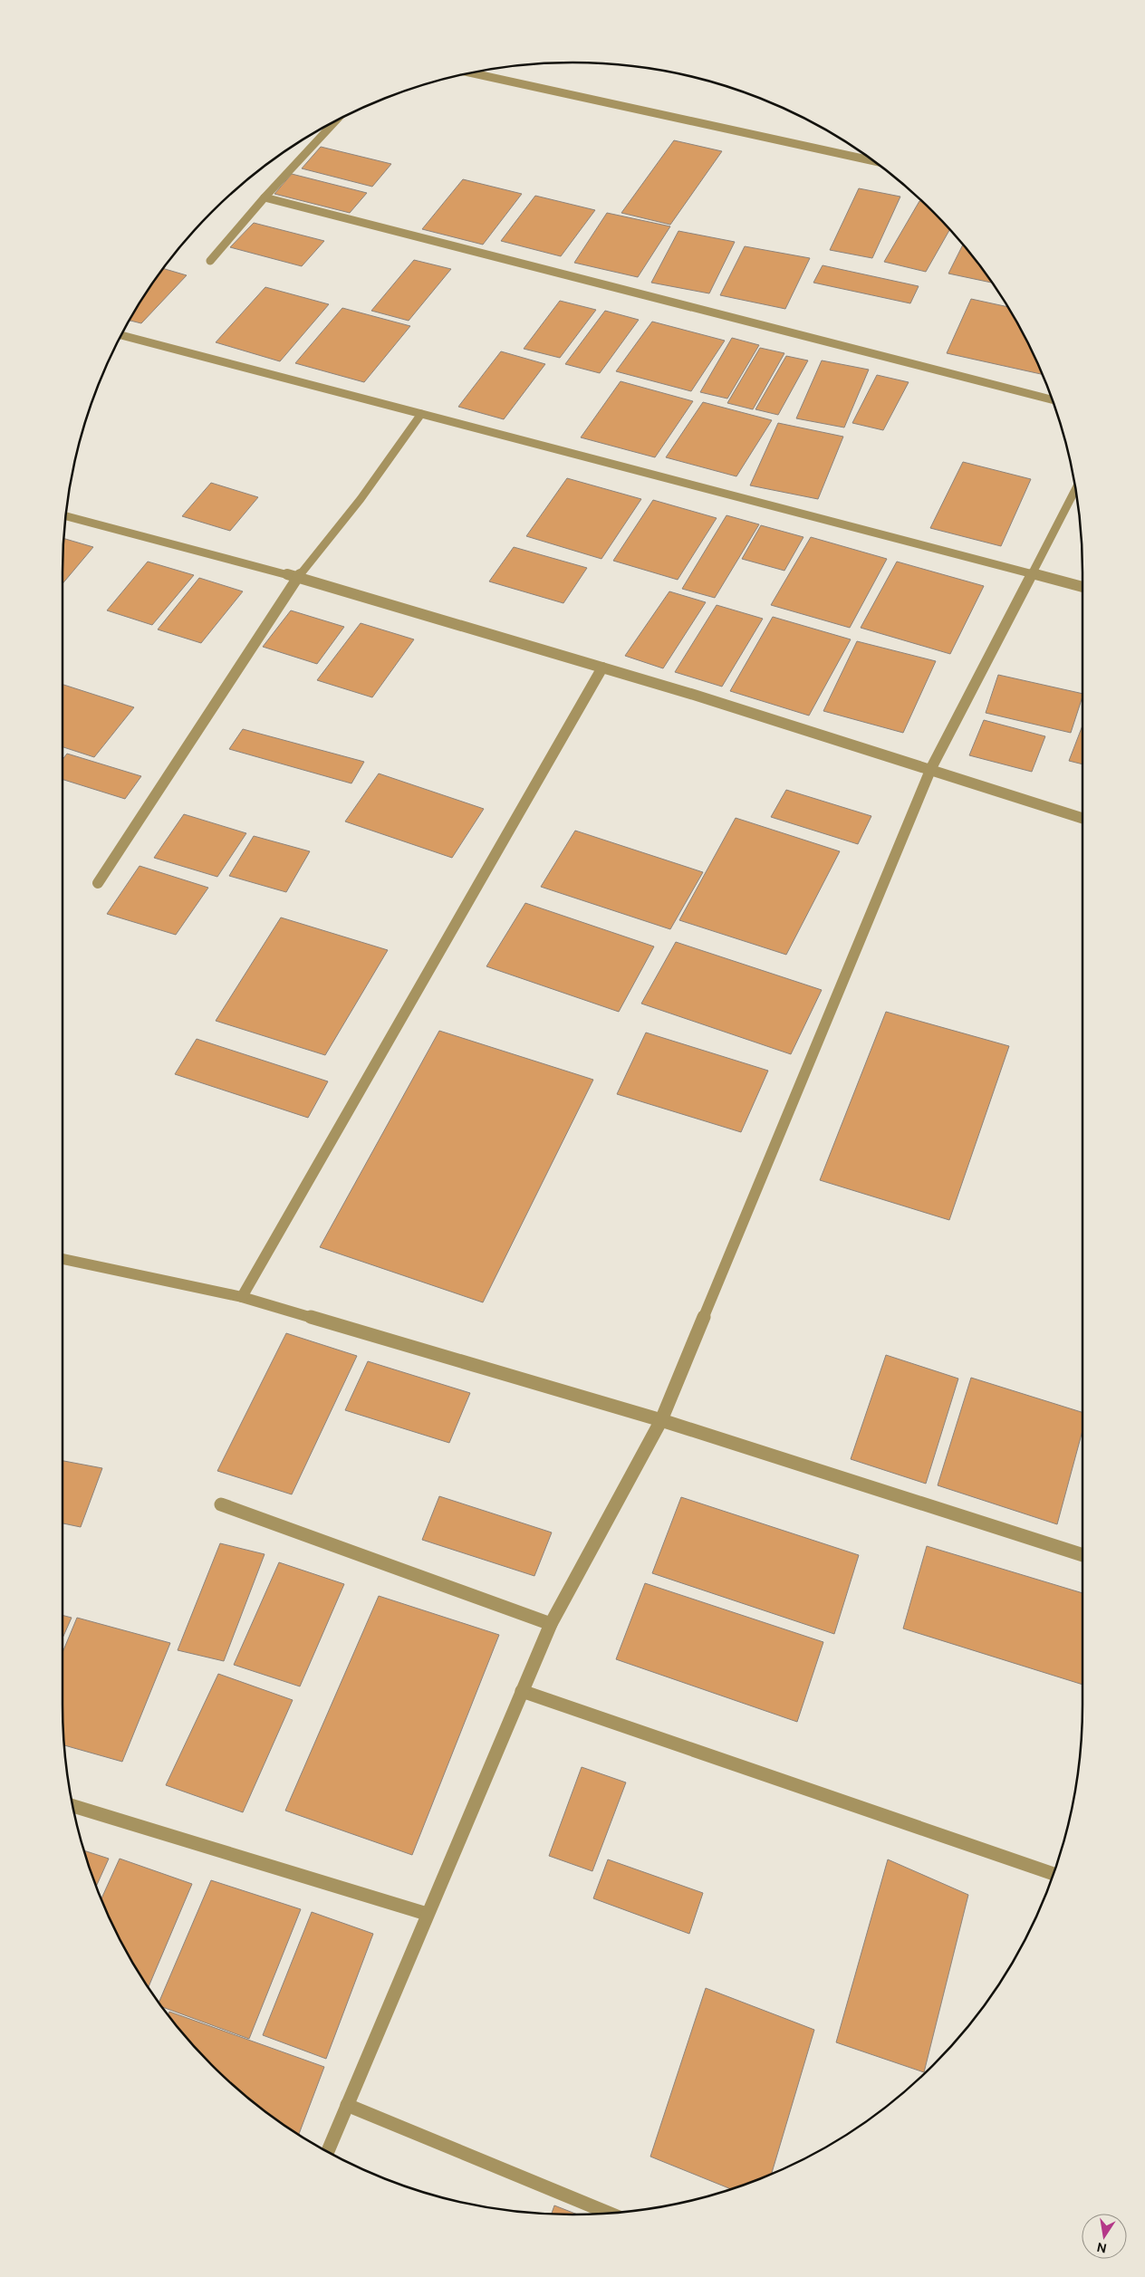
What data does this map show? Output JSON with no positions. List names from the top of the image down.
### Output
{
  "north": "bottom"
}
